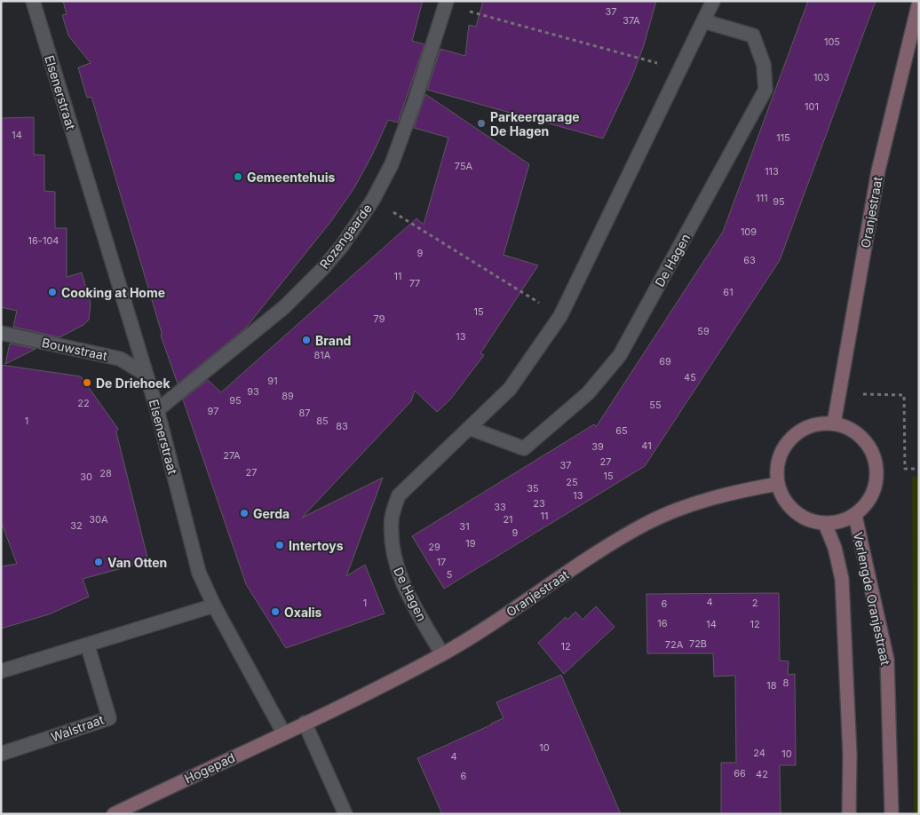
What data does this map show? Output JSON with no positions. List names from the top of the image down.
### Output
{
  "streets": {
    "street": [
      "Elsenerstraat",
      "Oranjestraat",
      "Rozengaarde",
      "De Hagen",
      "Bouwstraat",
      "Verlengde Oranjestraat",
      "Walstraat",
      "Hogepad"
    ]
  },
  "crossings": [
    ["Elsenerstraat", "Rozengaarde"],
    ["Elsenerstraat", "Bouwstraat"],
    ["Elsenerstraat", "Hogepad"],
    ["Oranjestraat", "De Hagen"],
    ["Oranjestraat", "Verlengde Oranjestraat"],
    ["Oranjestraat", "Hogepad"]
  ],
  "places": [
    "Parkeergarage De Hagen",
    "Gemeentehuis",
    "Cooking at Home",
    "Brand",
    "De Driehoek",
    "Gerda",
    "Intertoys",
    "Van Otten",
    "Oxalis"
  ],
  "house_numbers": [
    "37",
    "37A",
    "105",
    "103",
    "101",
    "14",
    "115",
    "75A",
    "113",
    "111",
    "95",
    "109",
    "16-104",
    "9",
    "63",
    "11",
    "77",
    "61",
    "15",
    "79",
    "59",
    "13",
    "81A",
    "69",
    "45",
    "91",
    "93",
    "89",
    "95",
    "22",
    "55",
    "97",
    "87",
    "1",
    "85",
    "83",
    "65",
    "41",
    "39",
    "27A",
    "27",
    "37",
    "27",
    "28",
    "15",
    "30",
    "25",
    "35",
    "13",
    "23",
    "33",
    "11",
    "30A",
    "21",
    "32",
    "31",
    "9",
    "19",
    "29",
    "17",
    "5",
    "4",
    "1",
    "2",
    "6",
    "16",
    "14",
    "12",
    "72B",
    "72A",
    "12",
    "8",
    "18",
    "10",
    "24",
    "10",
    "4",
    "66",
    "42",
    "6"
  ]
}
